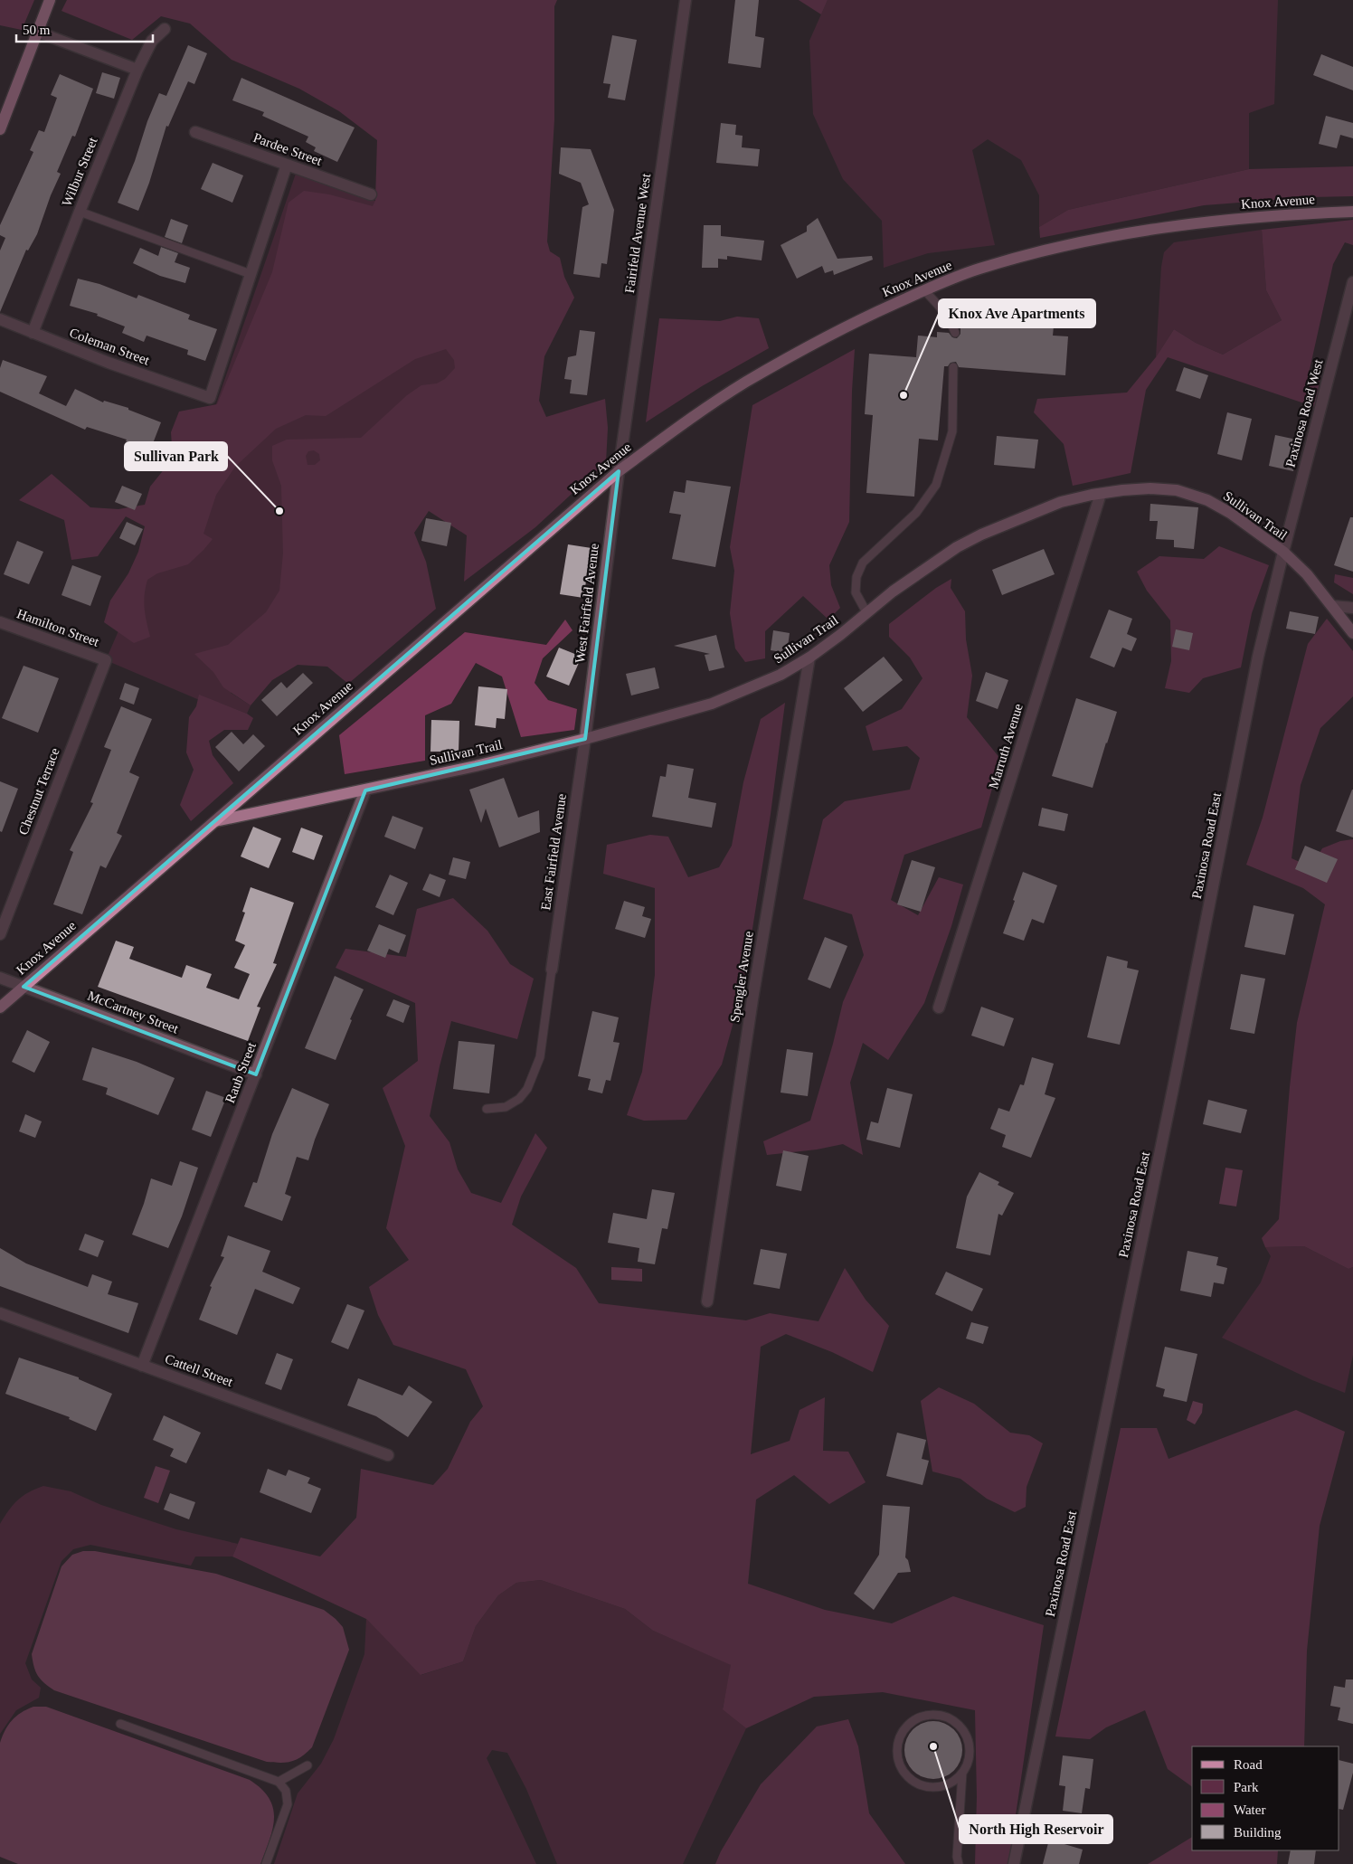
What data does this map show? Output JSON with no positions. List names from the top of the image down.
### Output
{
  "streets": {
    "main road": ["Knox Avenue"],
    "street": [
      "Pardee Street",
      "Wilbur Street",
      "Fairifeld Avenue West",
      "Coleman Street",
      "Paxinosa Road West",
      "Sullivan Trail",
      "West Fairfield Avenue",
      "Hamilton Street",
      "Marruth Avenue",
      "Chestnut Terrace",
      "Paxinosa Road East",
      "East Fairfield Avenue",
      "Spengler Avenue",
      "McCartney Street",
      "Raub Street",
      "Cattell Street"
    ]
  },
  "crossings": [
    ["Wilbur Street", "Coleman Street"],
    ["Knox Avenue", "Fairifeld Avenue West"],
    ["Knox Avenue", "Sullivan Trail"],
    ["Knox Avenue", "West Fairfield Avenue"],
    ["Knox Avenue", "McCartney Street"],
    ["Fairifeld Avenue West", "West Fairfield Avenue"],
    ["Paxinosa Road West", "Sullivan Trail"],
    ["Paxinosa Road West", "Paxinosa Road East"],
    ["Sullivan Trail", "West Fairfield Avenue"],
    ["Sullivan Trail", "Marruth Avenue"],
    ["Sullivan Trail", "Paxinosa Road East"],
    ["Sullivan Trail", "East Fairfield Avenue"],
    ["Sullivan Trail", "Spengler Avenue"],
    ["Sullivan Trail", "Raub Street"],
    ["West Fairfield Avenue", "East Fairfield Avenue"],
    ["Hamilton Street", "Chestnut Terrace"],
    ["McCartney Street", "Raub Street"],
    ["Raub Street", "Cattell Street"]
  ],
  "places": ["Knox Ave Apartments", "Sullivan Park", "North High Reservoir"],
  "legend": [
    "Road",
    "Park",
    "Water",
    "Building"
  ],
  "scale_bar": "50 m"
}
